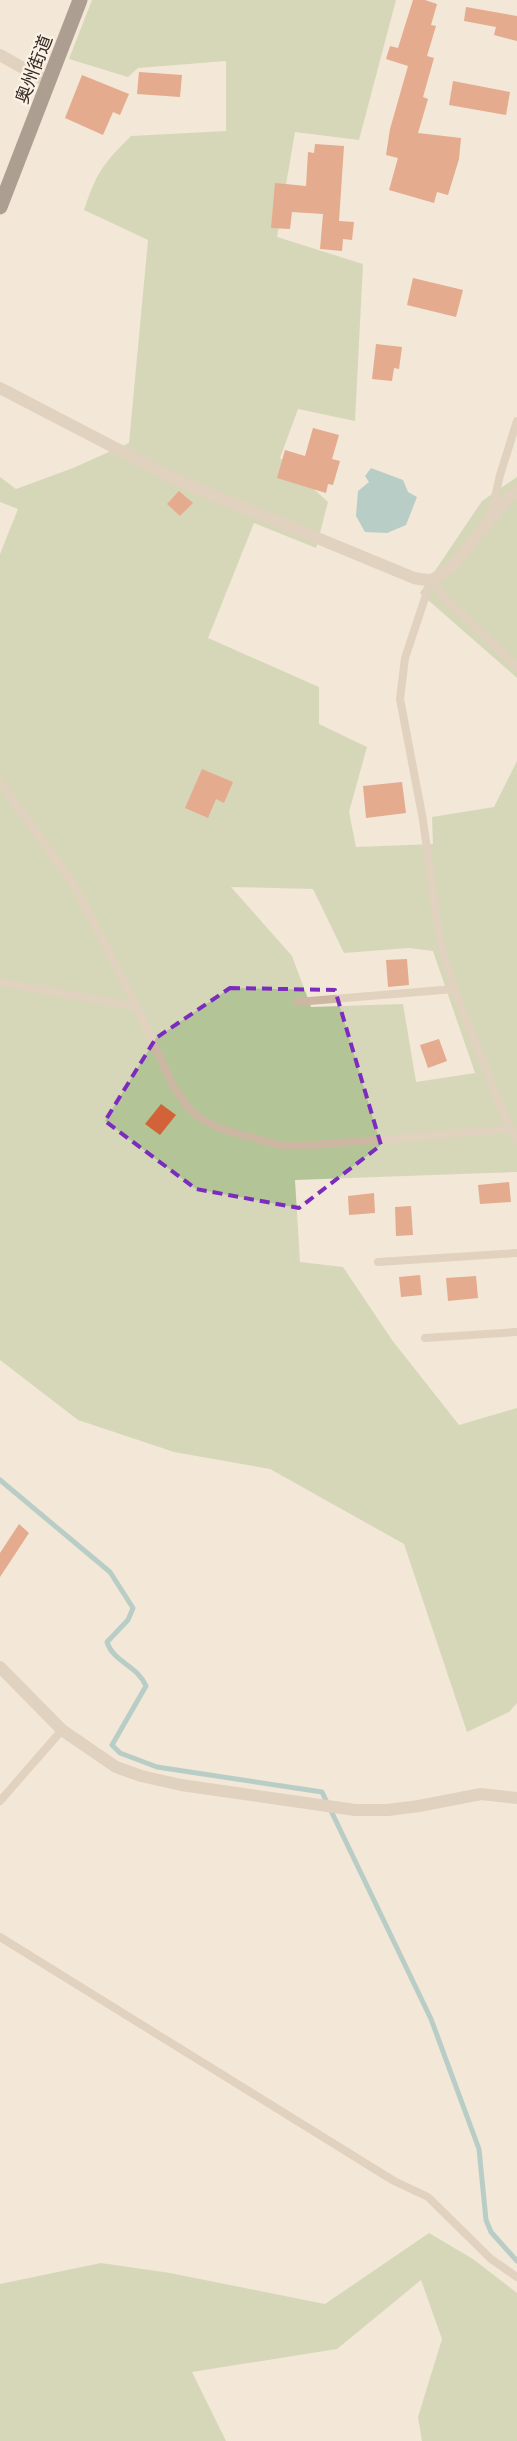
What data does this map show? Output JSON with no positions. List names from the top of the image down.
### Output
{
  "streets": {
    "highway": ["奥州街道"]
  }
}
